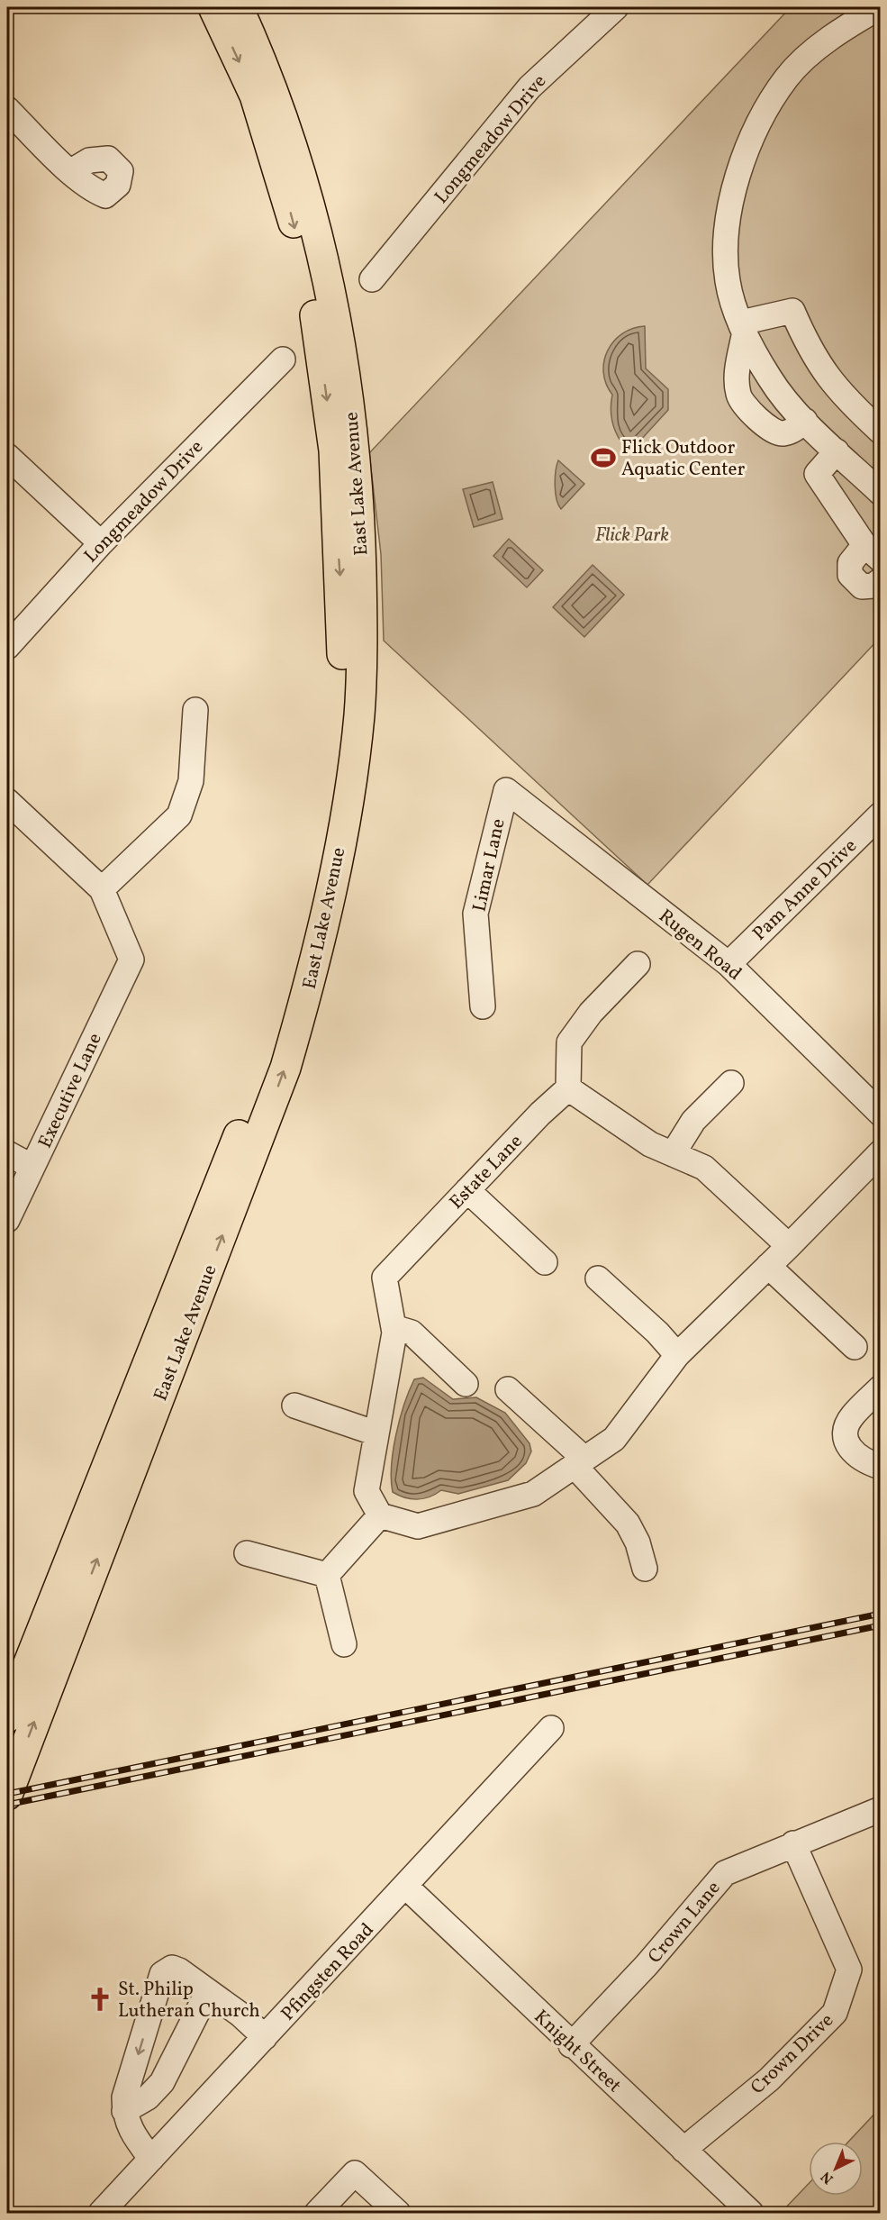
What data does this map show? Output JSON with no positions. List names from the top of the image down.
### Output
{
  "streets": {
    "main road": ["East Lake Avenue"],
    "street": [
      "Longmeadow Drive",
      "Limar Lane",
      "Pam Anne Drive",
      "Rugen Road",
      "Executive Lane",
      "Estate Lane",
      "Crown Lane",
      "Pfingsten Road",
      "Knight Street",
      "Crown Drive"
    ]
  },
  "crossings": [
    ["Limar Lane", "Rugen Road"],
    ["Pam Anne Drive", "Rugen Road"],
    ["Crown Lane", "Knight Street"],
    ["Crown Lane", "Crown Drive"],
    ["Pfingsten Road", "Knight Street"],
    ["Knight Street", "Crown Drive"]
  ],
  "parks": ["Flick Park"],
  "places": {
    "sports": ["Flick Outdoor Aquatic Center"],
    "church": ["St. Philip Lutheran Church"]
  },
  "north": "bottom left"
}
